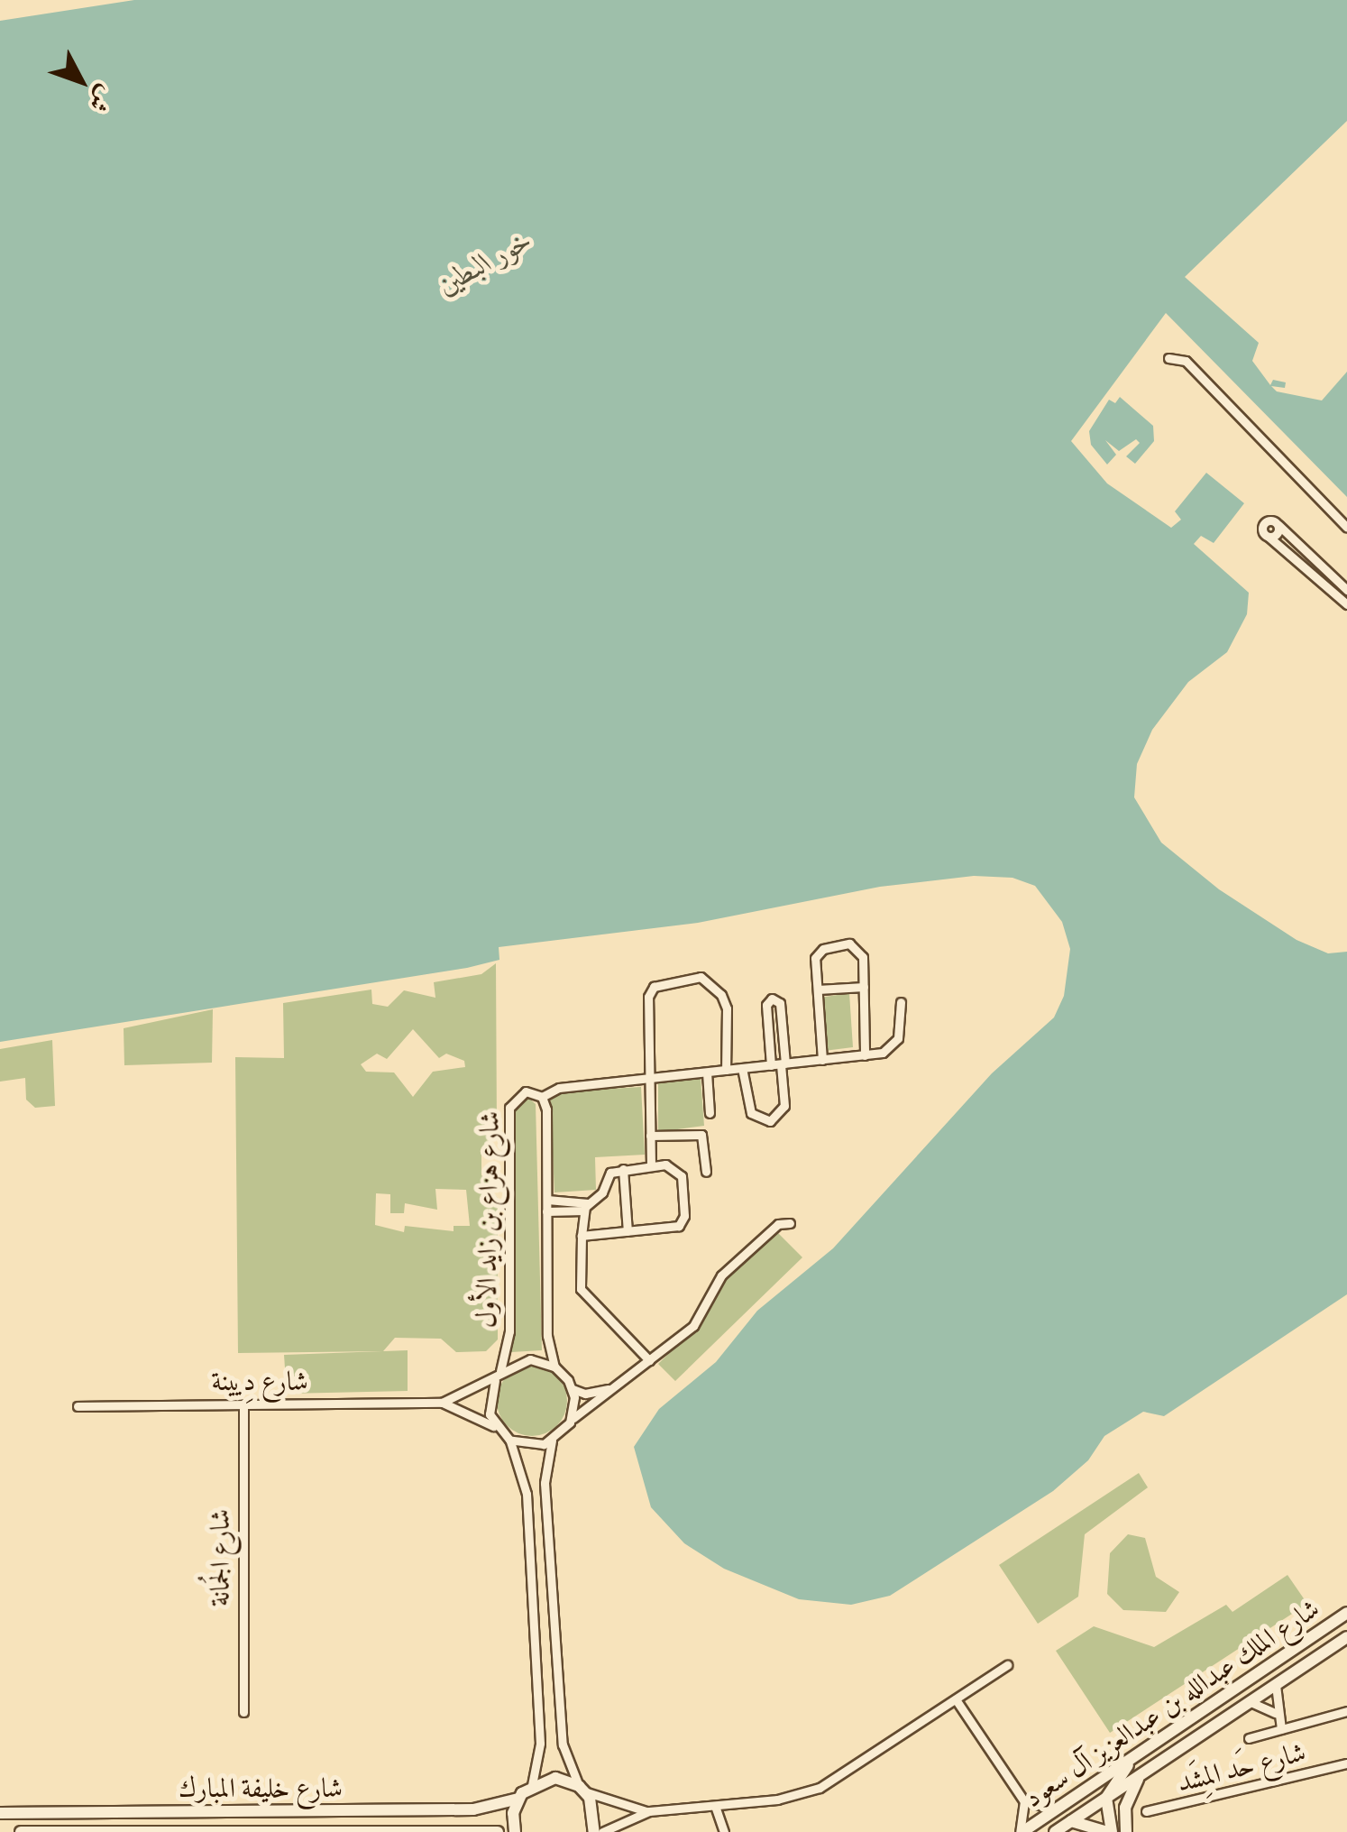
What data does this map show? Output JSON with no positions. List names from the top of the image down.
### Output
{
  "streets": {
    "main road": ["شارع الملك عبدالله بن عبدالعزيز آل سعود", "شارع خليفة المبارك"],
    "street": [
      "شارع هزاع بن زايد الأول",
      "شارع دِيينة",
      "شارع الجُمانة",
      "شارع حَد المِشَد"
    ]
  },
  "crossings": [
    ["شارع هزاع بن زايد الأول", "شارع دِيينة"],
    ["شارع دِيينة", "شارع الجُمانة"]
  ],
  "water": ["خور البطين"],
  "north": "bottom right"
}
